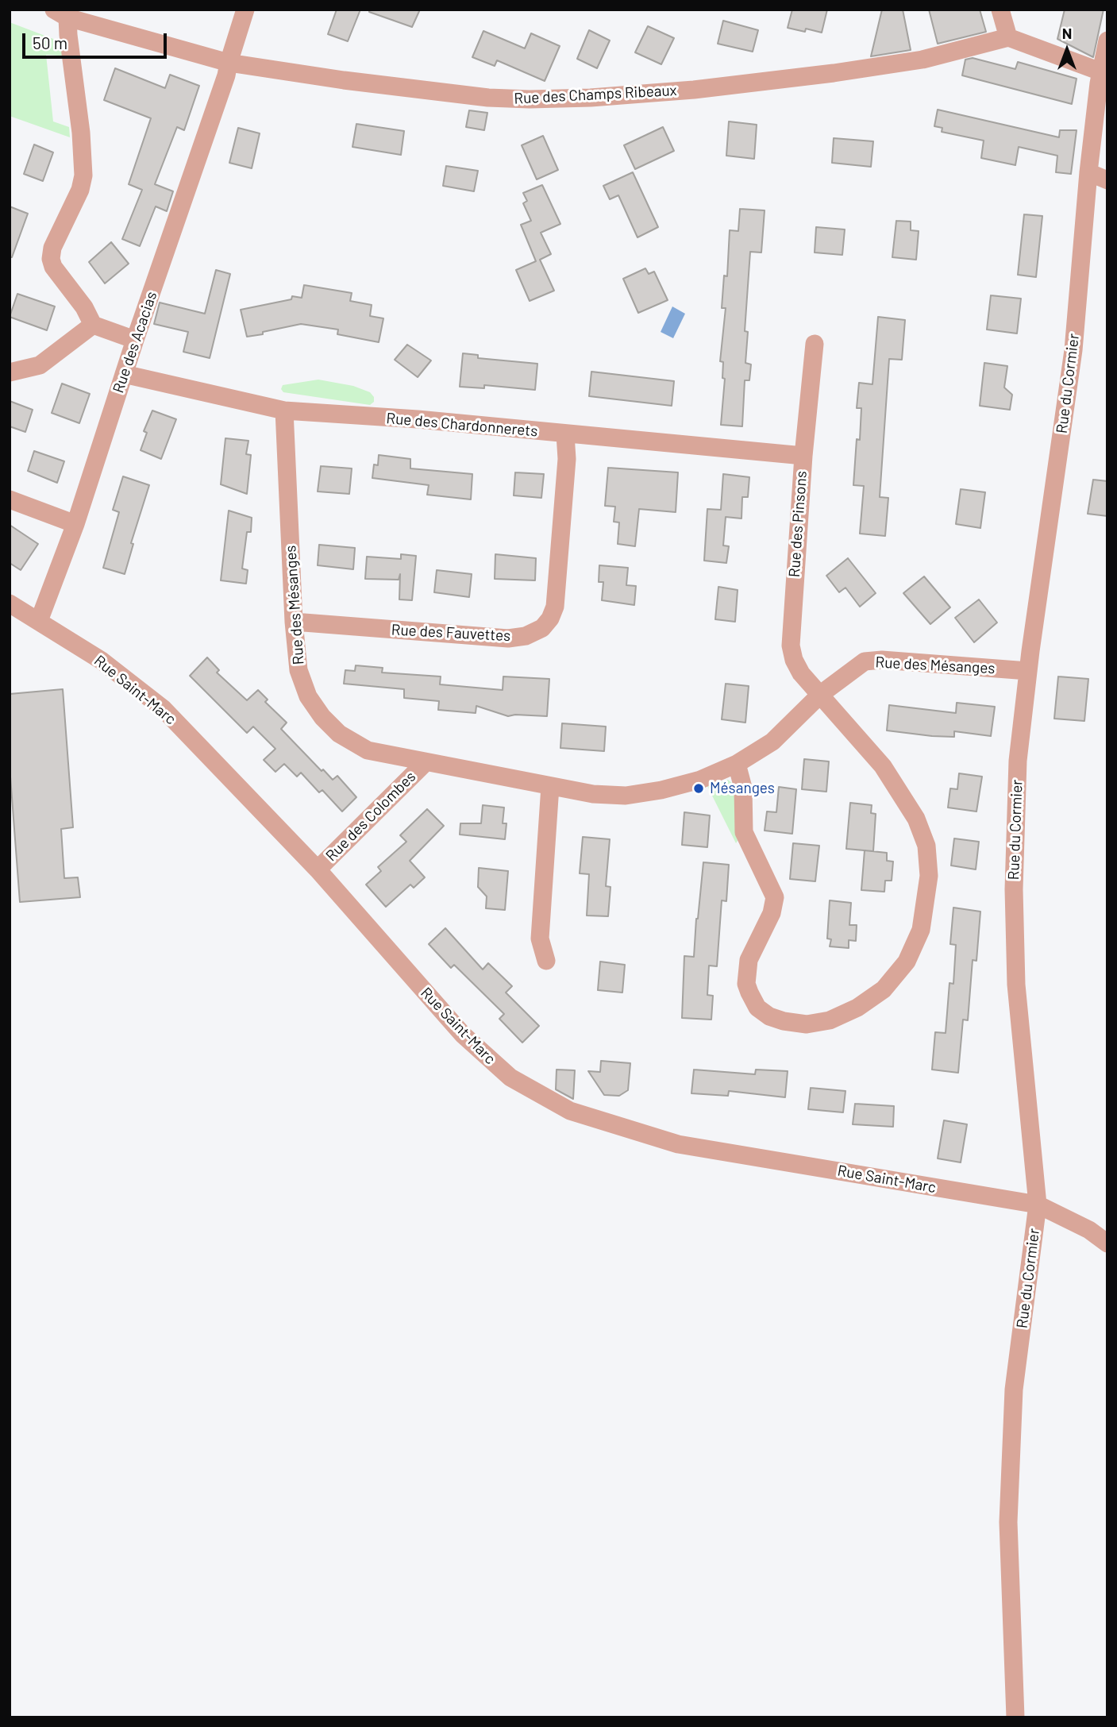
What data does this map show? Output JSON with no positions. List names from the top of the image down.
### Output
{
  "streets": {
    "street": [
      "Rue des Champs Ribeaux",
      "Rue des Acacias",
      "Rue du Cormier",
      "Rue des Chardonnerets",
      "Rue des Pinsons",
      "Rue des Mésanges",
      "Rue des Fauvettes",
      "Rue Saint-Marc",
      "Rue des Colombes"
    ]
  },
  "crossings": [
    ["Rue des Champs Ribeaux", "Rue des Acacias"],
    ["Rue des Acacias", "Rue des Chardonnerets"],
    ["Rue des Acacias", "Rue Saint-Marc"],
    ["Rue du Cormier", "Rue des Mésanges"],
    ["Rue du Cormier", "Rue Saint-Marc"],
    ["Rue des Chardonnerets", "Rue des Pinsons"],
    ["Rue des Chardonnerets", "Rue des Mésanges"],
    ["Rue des Chardonnerets", "Rue des Fauvettes"],
    ["Rue des Pinsons", "Rue des Mésanges"],
    ["Rue des Mésanges", "Rue des Fauvettes"],
    ["Rue des Mésanges", "Rue des Colombes"],
    ["Rue Saint-Marc", "Rue des Colombes"]
  ],
  "places": ["Mésanges"],
  "scale_bar": "50 m",
  "north": "top"
}
